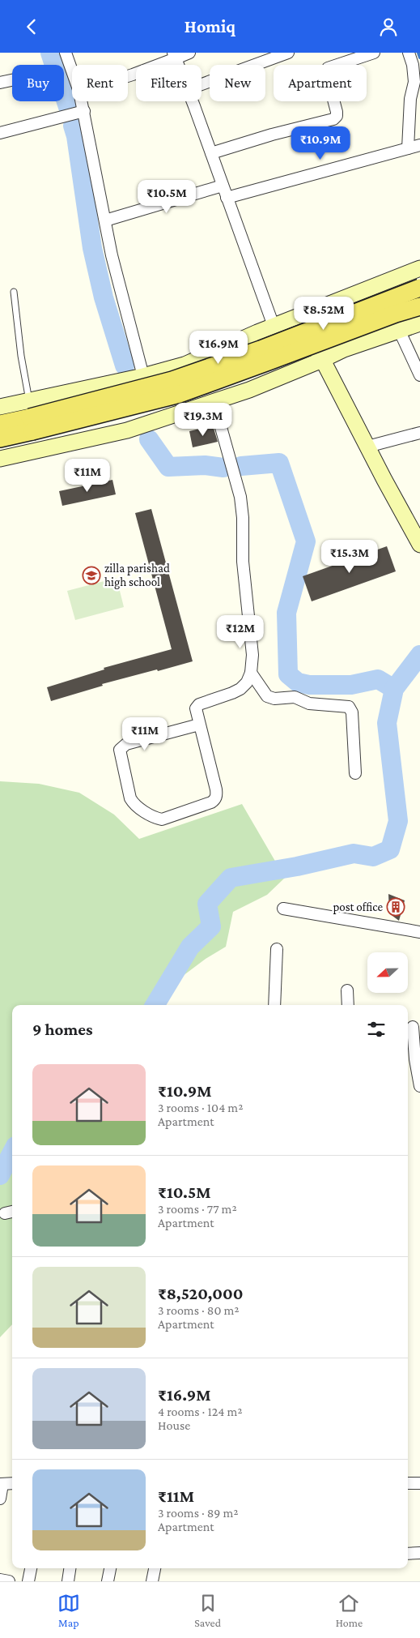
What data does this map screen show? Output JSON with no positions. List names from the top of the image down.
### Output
{
  "places": {
    "school or university": ["zilla parishad high school"],
    "building": ["post office"]
  },
  "north": "left",
  "page": {
    "header": "Homiq",
    "chip": [
      "Buy",
      "Rent",
      "Filters",
      "New",
      "Apartment"
    ],
    "price": [
      "₹10.9M",
      "₹10.5M",
      "₹8.52M",
      "₹16.9M",
      "₹19.3M",
      "₹11M",
      "₹15.3M",
      "₹12M",
      "₹11M"
    ],
    "heading": "9 homes",
    "list": [
      {
        "name": "₹10.9M",
        "note": "3 rooms · 104 m² · Apartment"
      },
      {
        "name": "₹10.5M",
        "note": "3 rooms · 77 m² · Apartment"
      },
      {
        "name": "₹8,520,000",
        "note": "3 rooms · 80 m² · Apartment"
      },
      {
        "name": "₹16.9M",
        "note": "4 rooms · 124 m² · House"
      },
      {
        "name": "₹11M",
        "note": "3 rooms · 89 m² · Apartment"
      }
    ],
    "tabs": ["Map", "Saved", "Home"]
  }
}
